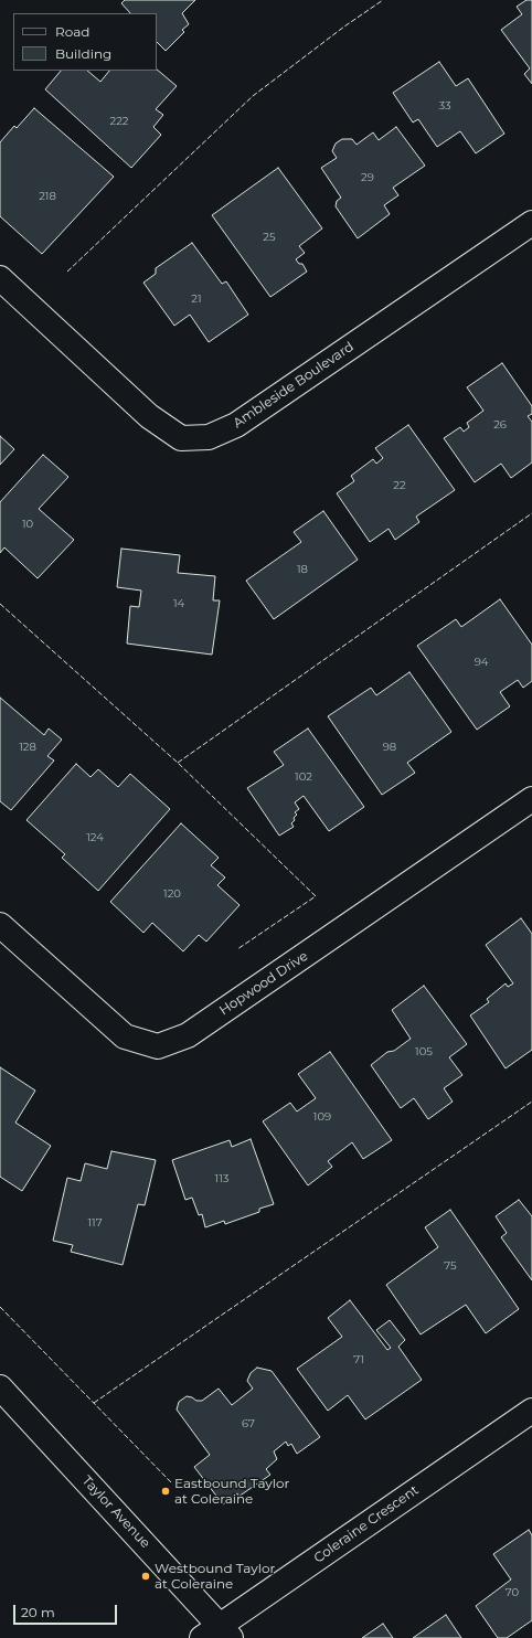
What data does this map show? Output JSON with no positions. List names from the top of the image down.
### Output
{
  "streets": {
    "street": [
      "Ambleside Boulevard",
      "Hopwood Drive",
      "Taylor Avenue",
      "Coleraine Crescent"
    ]
  },
  "crossings": [
    ["Taylor Avenue", "Coleraine Crescent"]
  ],
  "places": ["Eastbound Taylor at Coleraine", "Westbound Taylor at Coleraine"],
  "house_numbers": [
    "33",
    "222",
    "29",
    "218",
    "25",
    "21",
    "26",
    "22",
    "10",
    "18",
    "14",
    "94",
    "128",
    "98",
    "102",
    "124",
    "120",
    "105",
    "109",
    "113",
    "117",
    "75",
    "71",
    "67",
    "70"
  ],
  "legend": ["Road", "Building"],
  "scale_bar": "20 m"
}
